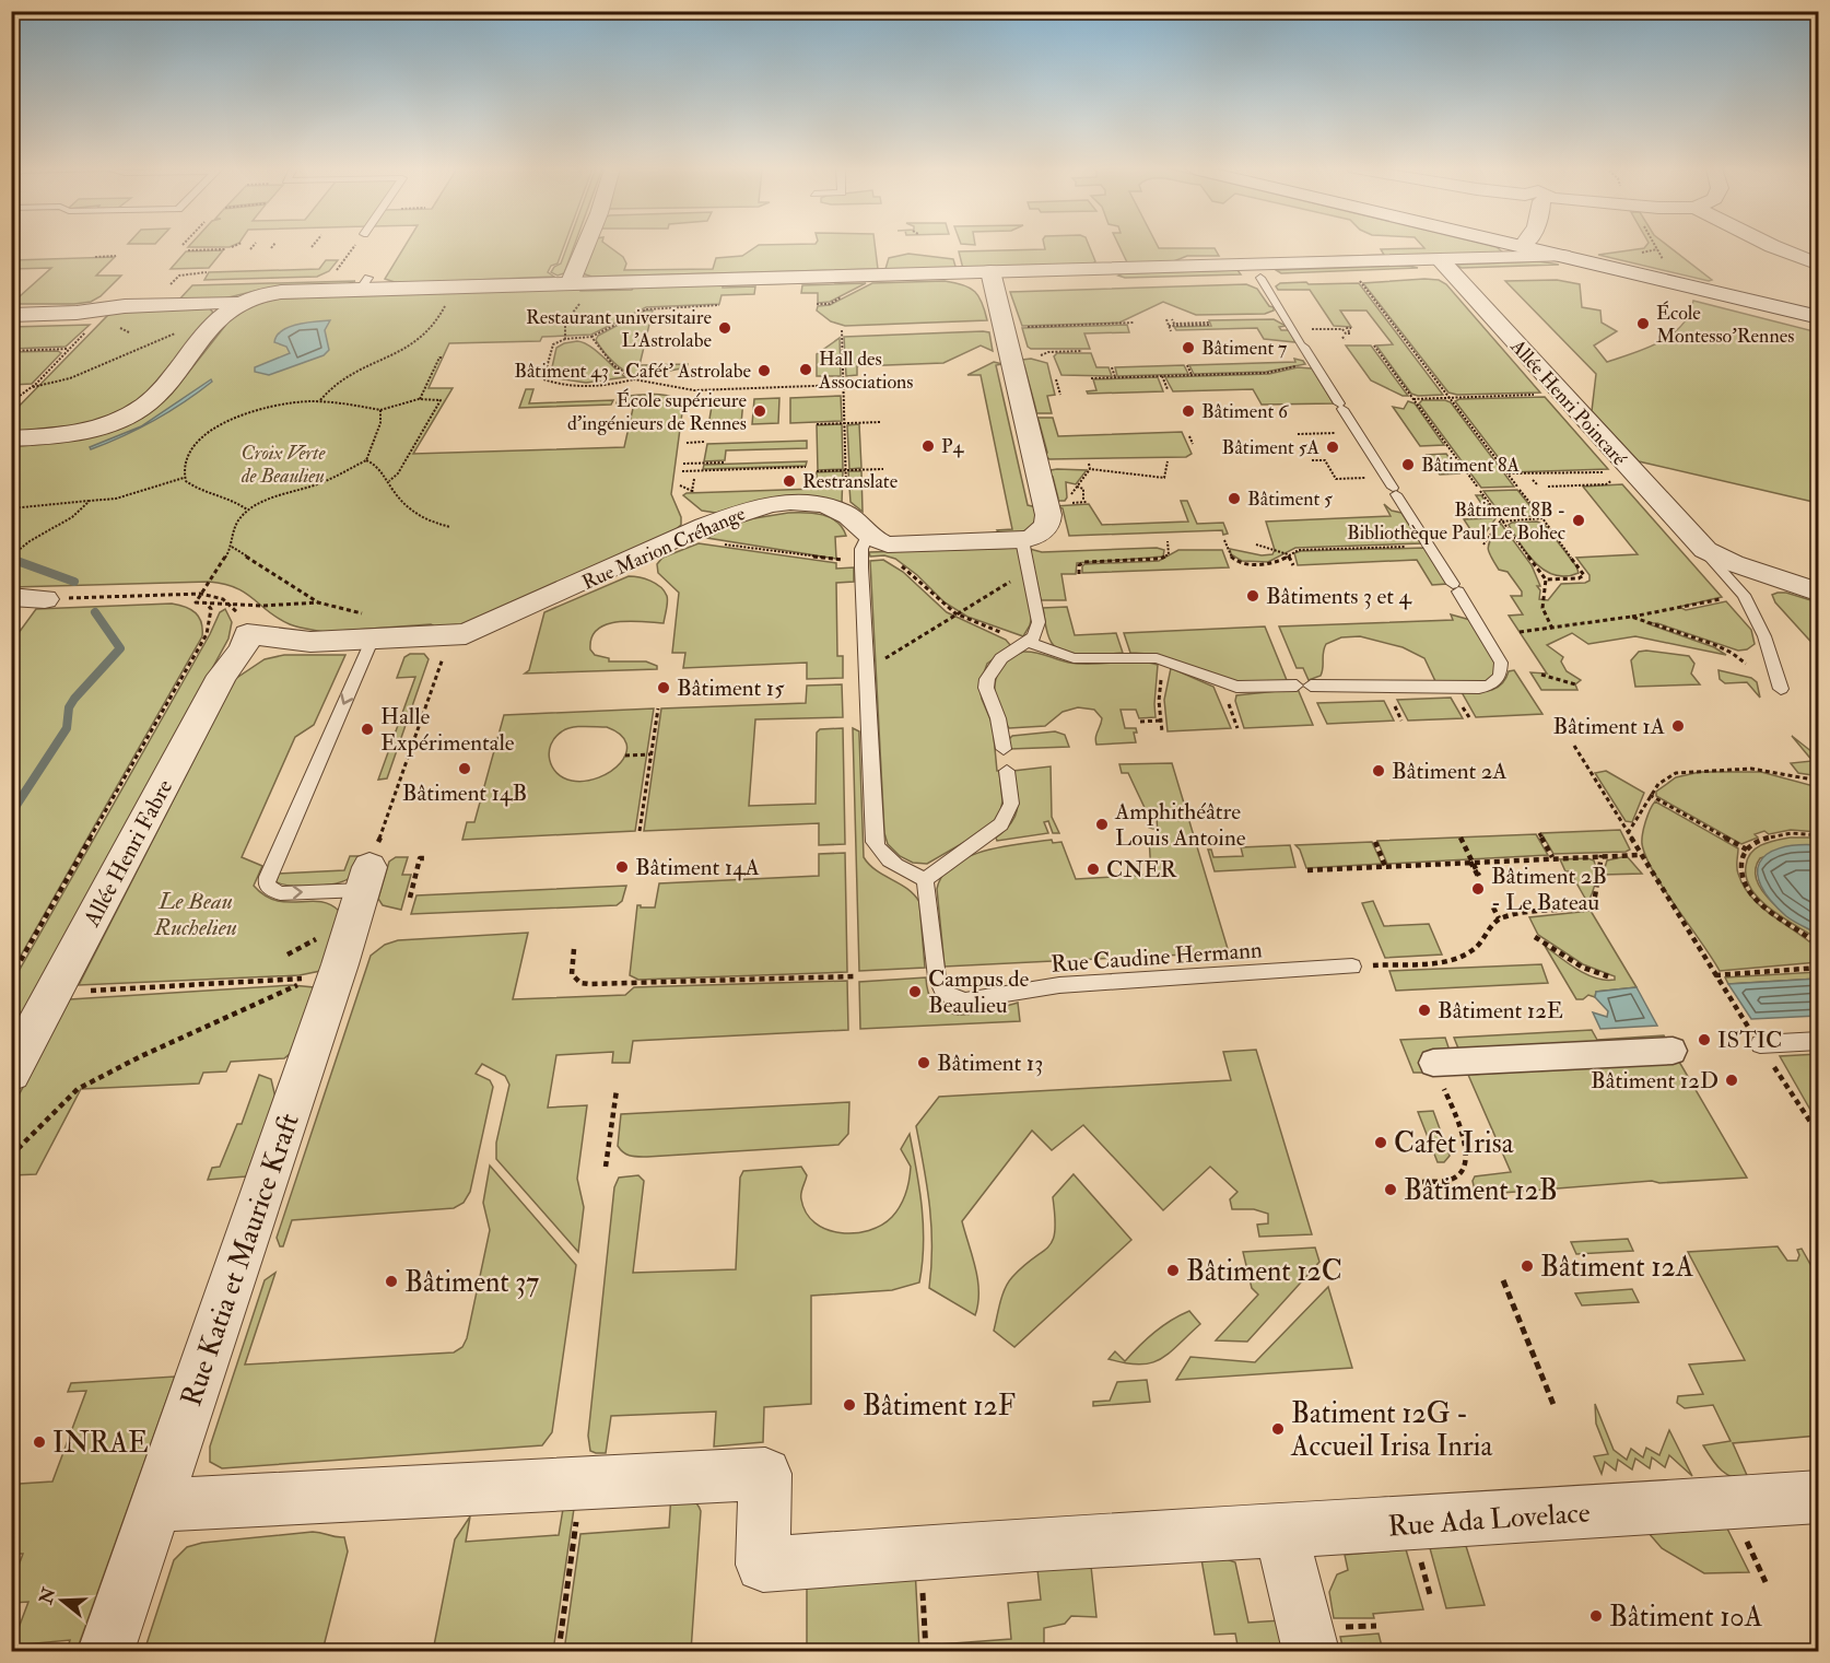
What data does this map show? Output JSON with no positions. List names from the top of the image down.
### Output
{
  "streets": {
    "street": [
      "Allée Henri Poincaré",
      "Rue Marion Créhange",
      "Allée Henri Fabre",
      "Rue Katia et Maurice Kraft",
      "Rue Ada Lovelace"
    ],
    "lane": ["Rue Caudine Hermann"]
  },
  "crossings": [
    ["Rue Marion Créhange", "Allée Henri Fabre"]
  ],
  "parks": ["Croix Verte de Beaulieu", "Le Beau Ruchelieu"],
  "places": [
    "École Montesso'Rennes",
    "Restaurant universitaire L'Astrolabe",
    "Bâtiment 7",
    "Hall des Associations",
    "Bâtiment 43 - Cafét' Astrolabe",
    "École supérieure d'ingénieurs de Rennes",
    "Bâtiment 6",
    "P4",
    "Bâtiment 5A",
    "Bâtiment 8A",
    "Restranslate",
    "Bâtiment 5",
    "Bâtiment 8B - Bibliothèque Paul Le Bohec",
    "Bâtiments 3 et 4",
    "Bâtiment 15",
    "Bâtiment 1A",
    "Halle Expérimentale",
    "Bâtiment 14B",
    "Bâtiment 2A",
    "Amphithéâtre Louis Antoine",
    "Bâtiment 14A",
    "CNER",
    "Bâtiment 2B - Le Bateau",
    "Campus de Beaulieu",
    "Bâtiment 12E",
    "ISTIC",
    "Bâtiment 13",
    "Bâtiment 12D",
    "Cafèt Irisa",
    "Bâtiment 12B",
    "Bâtiment 12A",
    "Bâtiment 12C",
    "Bâtiment 37",
    "Bâtiment 12F",
    "Batiment 12G - Accueil Irisa Inria",
    "INRAE",
    "Bâtiment 10A"
  ],
  "north": "left"
}
